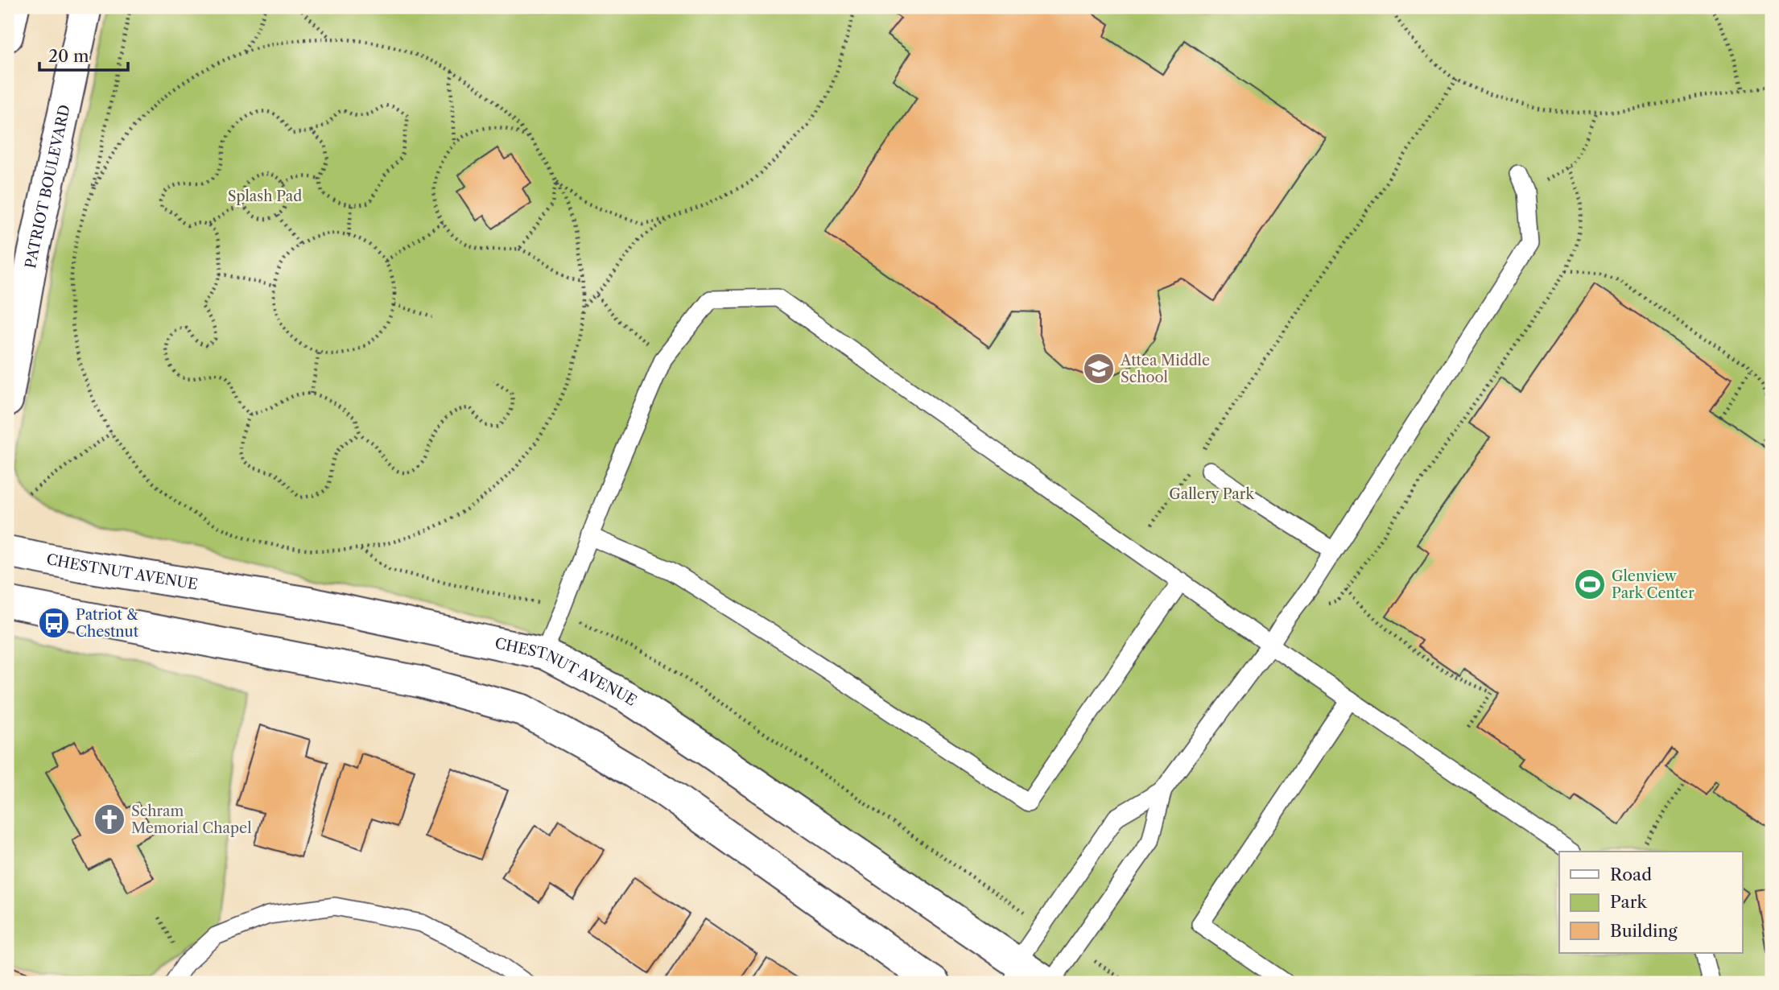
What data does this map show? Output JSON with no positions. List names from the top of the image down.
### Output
{
  "streets": {
    "street": ["PATRIOT BOULEVARD", "CHESTNUT AVENUE"]
  },
  "parks": ["Splash Pad", "Gallery Park"],
  "places": {
    "school or university": ["Attea Middle School"],
    "sports": ["Glenview Park Center"],
    "bus stop": ["Patriot & Chestnut"],
    "church": ["Schram Memorial Chapel"]
  },
  "legend": ["Road", "Park", "Building"],
  "scale_bar": "20 m"
}
